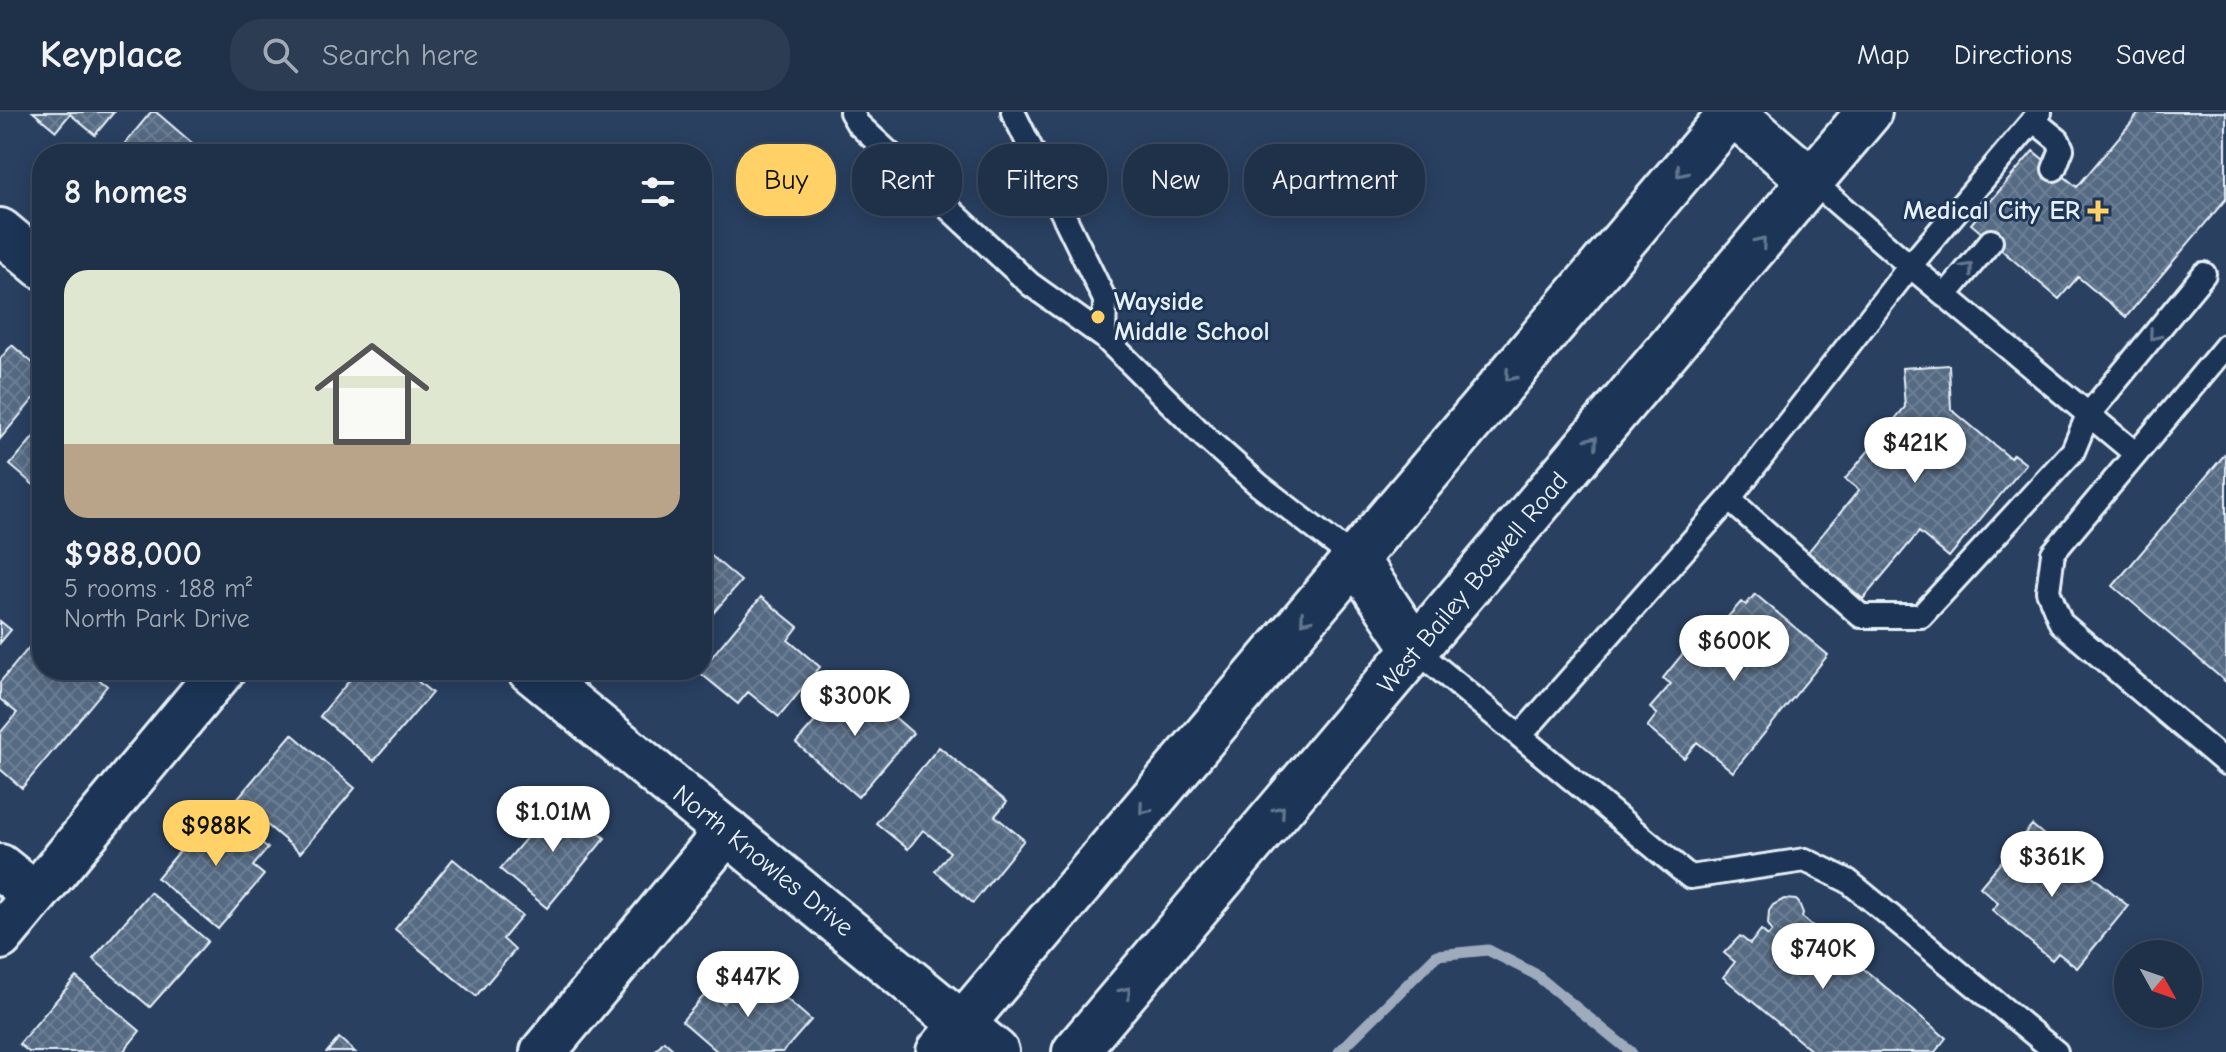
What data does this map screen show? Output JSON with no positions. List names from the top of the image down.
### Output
{
  "streets": {
    "main road": ["West Bailey Boswell Road", "North Knowles Drive"]
  },
  "places": {
    "health": ["Medical City ER"],
    "other": ["Wayside Middle School"]
  },
  "north": "bottom right",
  "page": {
    "header": "Keyplace",
    "search": "Search here",
    "nav": ["Map", "Directions", "Saved"],
    "chip": [
      "Buy",
      "Rent",
      "Filters",
      "New",
      "Apartment"
    ],
    "heading": "8 homes",
    "list": [
      {
        "name": "$988,000",
        "note": "5 rooms · 188 m² · North Park Drive"
      }
    ],
    "price": [
      "$421K",
      "$600K",
      "$300K",
      "$1.01M",
      "$988K",
      "$361K",
      "$740K",
      "$447K"
    ]
  }
}
